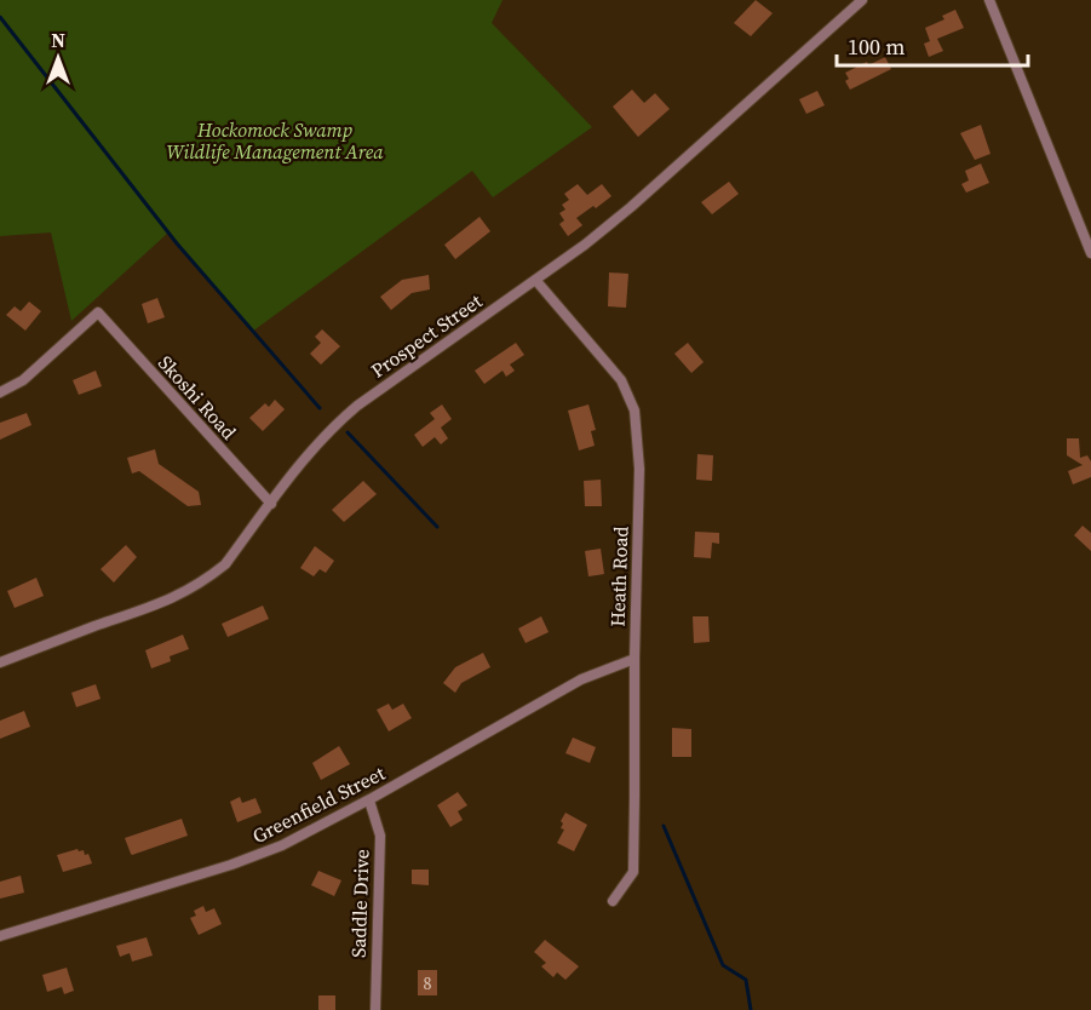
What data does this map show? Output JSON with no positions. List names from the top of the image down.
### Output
{
  "streets": {
    "street": [
      "Prospect Street",
      "Skoshi Road",
      "Heath Road",
      "Greenfield Street",
      "Saddle Drive"
    ]
  },
  "crossings": [
    ["Prospect Street", "Skoshi Road"],
    ["Prospect Street", "Heath Road"],
    ["Heath Road", "Greenfield Street"],
    ["Greenfield Street", "Saddle Drive"]
  ],
  "parks": ["Hockomock Swamp Wildlife Management Area"],
  "house_numbers": ["8"],
  "scale_bar": "100 m",
  "north": "top"
}
